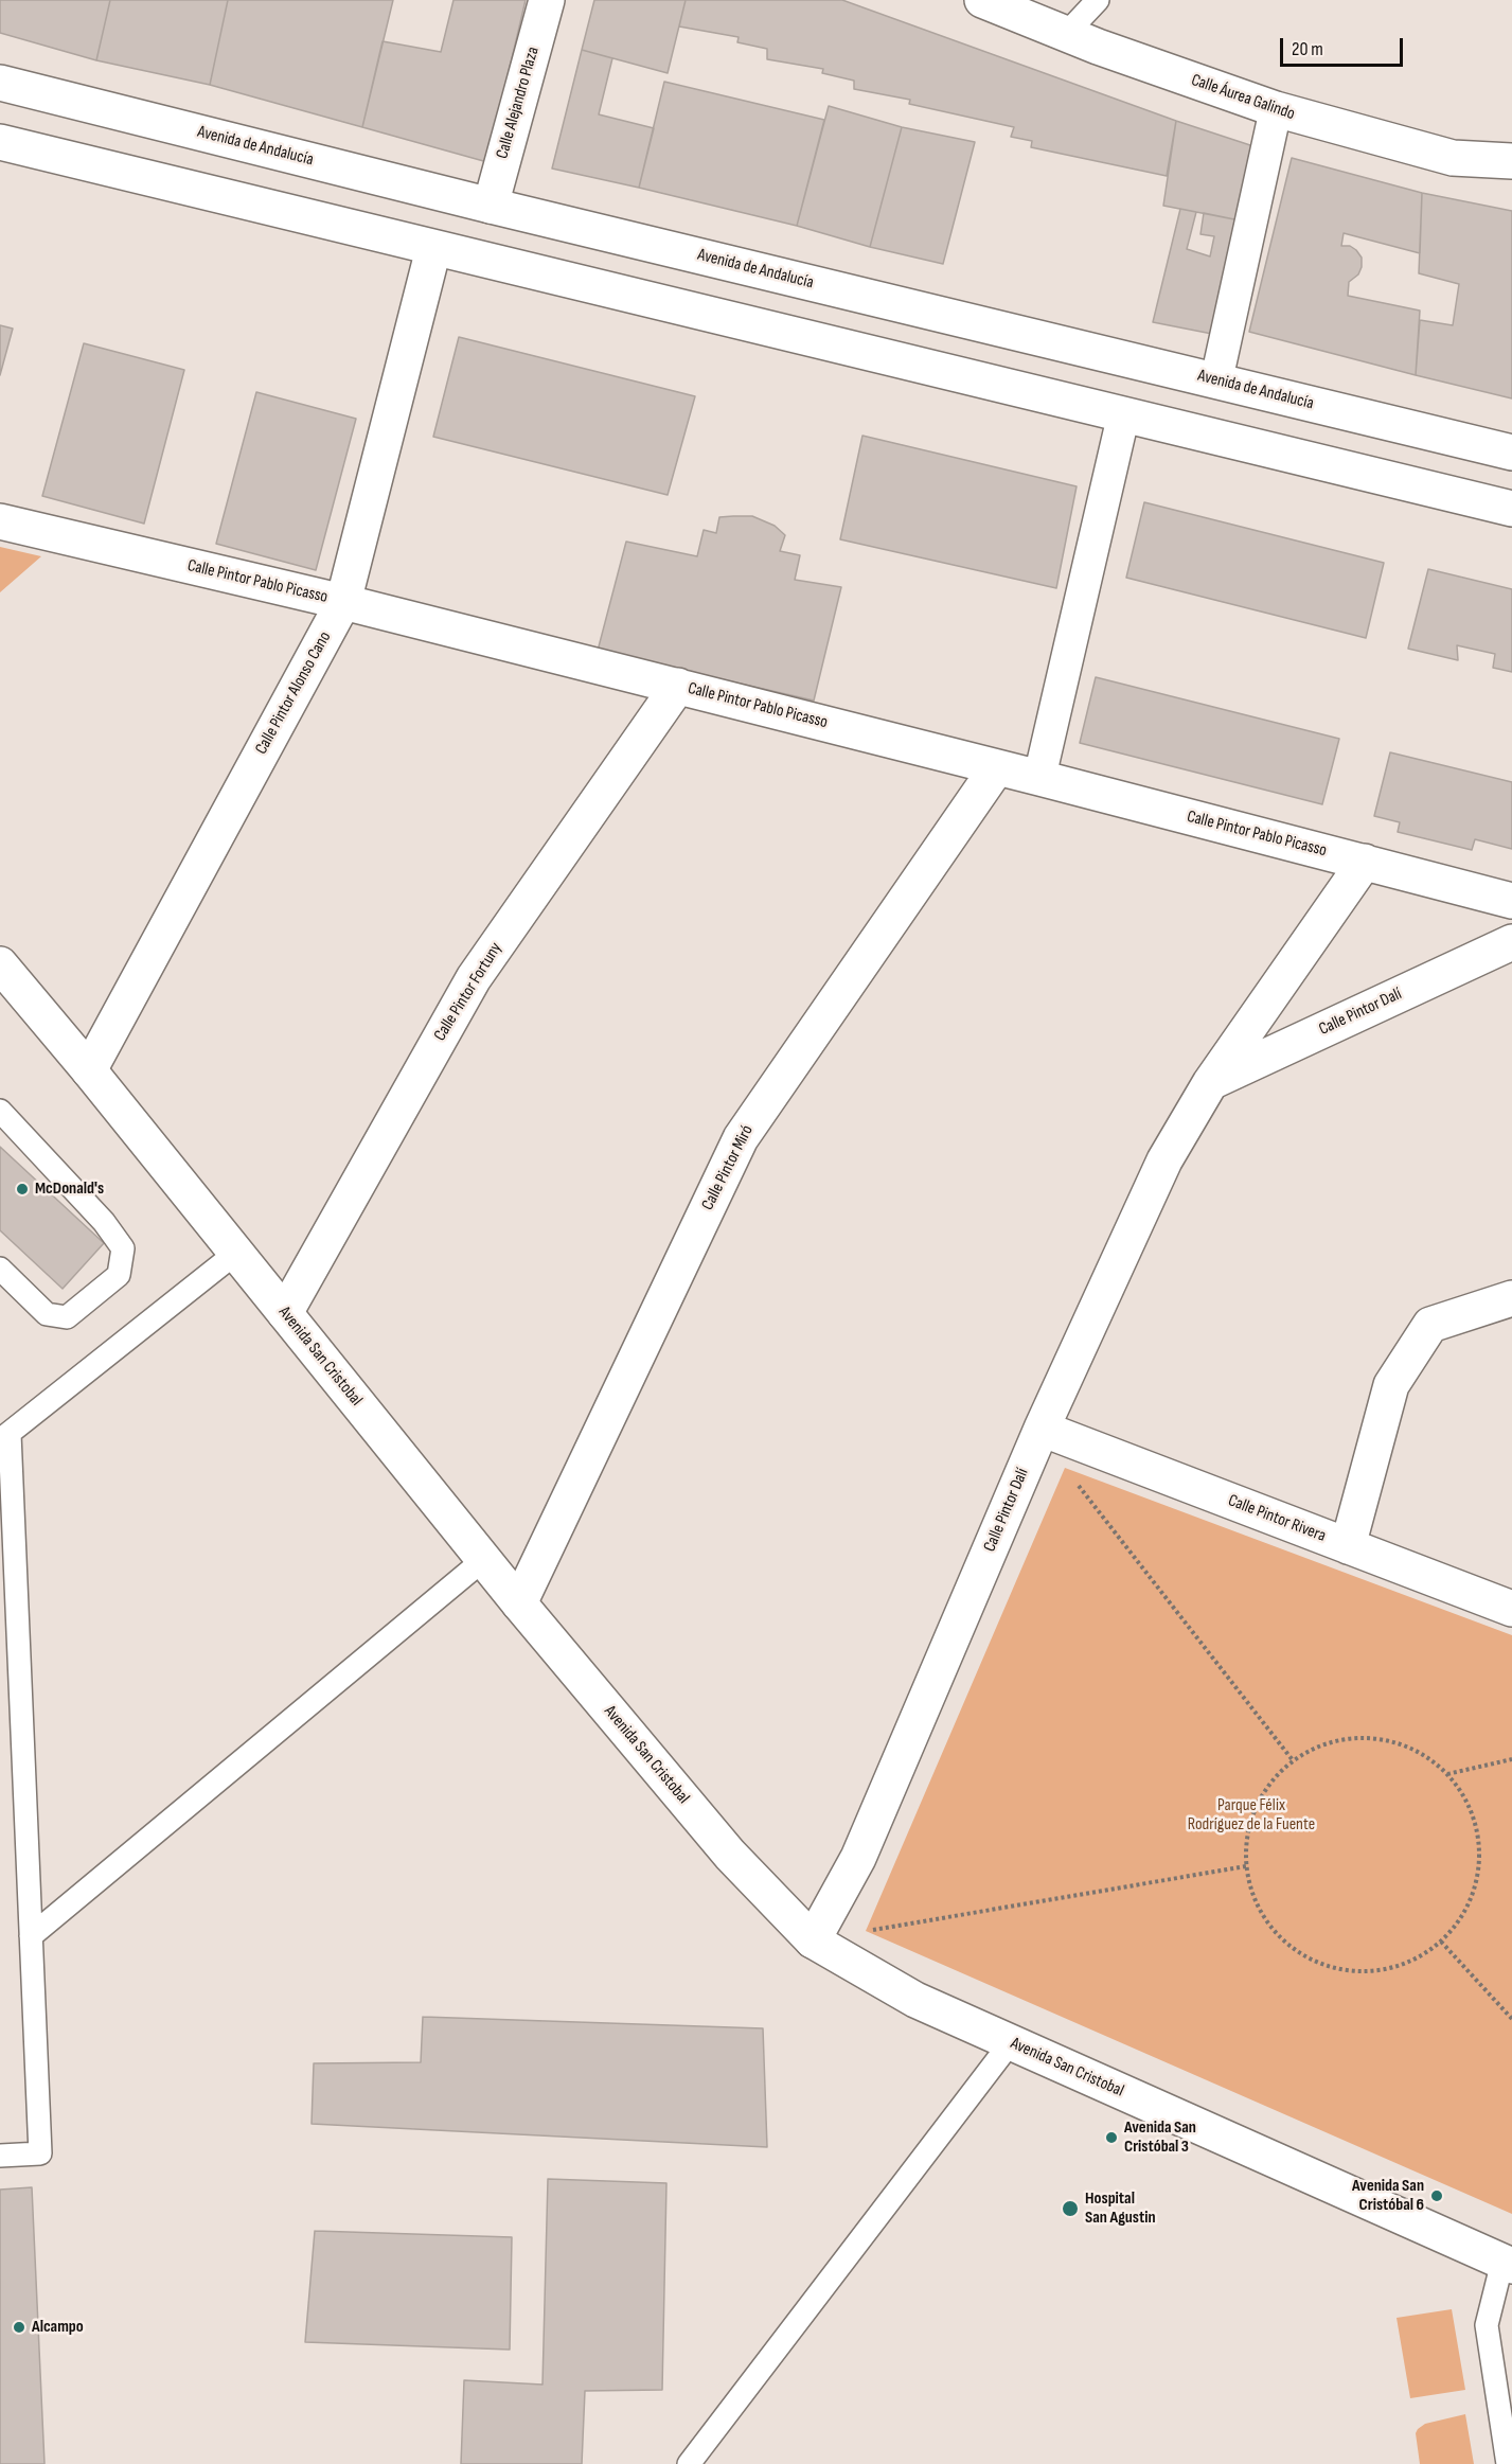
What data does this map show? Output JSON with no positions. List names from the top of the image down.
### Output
{
  "streets": {
    "street": [
      "Calle Áurea Galindo",
      "Calle Alejandro Plaza",
      "Avenida de Andalucía",
      "Calle Pintor Pablo Picasso",
      "Calle Pintor Alonso Cano",
      "Calle Pintor Fortuny",
      "Calle Pintor Dalí",
      "Calle Pintor Miró",
      "Avenida San Cristobal",
      "Calle Pintor Rivera"
    ]
  },
  "crossings": [
    ["Calle Alejandro Plaza", "Avenida de Andalucía"],
    ["Calle Pintor Pablo Picasso", "Calle Pintor Alonso Cano"],
    ["Calle Pintor Pablo Picasso", "Calle Pintor Fortuny"],
    ["Calle Pintor Pablo Picasso", "Calle Pintor Dalí"],
    ["Calle Pintor Pablo Picasso", "Calle Pintor Miró"],
    ["Calle Pintor Alonso Cano", "Avenida San Cristobal"],
    ["Calle Pintor Fortuny", "Avenida San Cristobal"],
    ["Calle Pintor Dalí", "Avenida San Cristobal"],
    ["Calle Pintor Dalí", "Calle Pintor Rivera"],
    ["Calle Pintor Miró", "Avenida San Cristobal"]
  ],
  "parks": ["Parque Félix Rodríguez de la Fuente"],
  "places": [
    "McDonald's",
    "Avenida San Cristóbal 3",
    "Avenida San Cristóbal 6",
    "Hospital San Agustin",
    "Alcampo"
  ],
  "scale_bar": "20 m"
}
